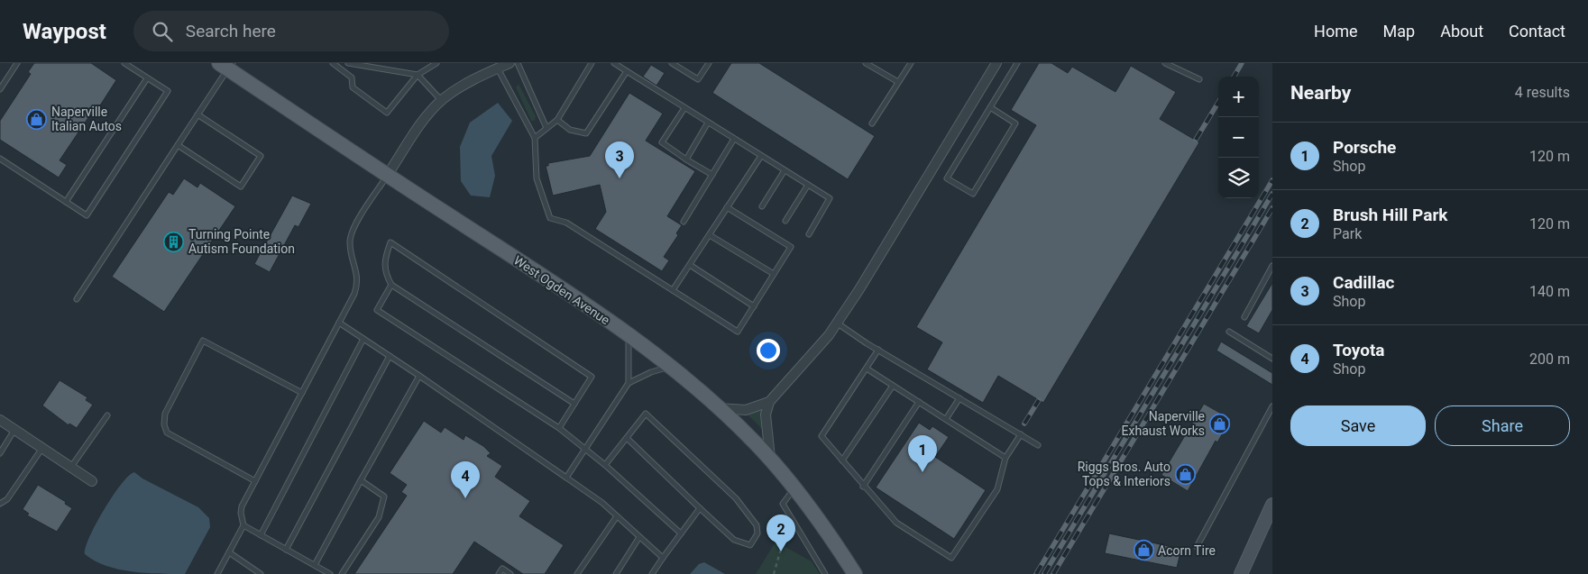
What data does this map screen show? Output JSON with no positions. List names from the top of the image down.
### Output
{
  "streets": {
    "main road": ["West Ogden Avenue"]
  },
  "places": {
    "shop": [
      "Naperville Italian Autos",
      "Naperville Exhaust Works",
      "Riggs Bros. Auto Tops & Interiors",
      "Acorn Tire"
    ],
    "building": ["Turning Pointe Autism Foundation"]
  },
  "page": {
    "header": "Waypost",
    "search": "Search here",
    "nav": [
      "Home",
      "Map",
      "About",
      "Contact"
    ],
    "heading": ["Nearby", "4 results"],
    "map_buttons": ["+", "−"],
    "list": [
      {
        "mark": "1",
        "name": "Porsche",
        "note": "Shop",
        "value": "120 m"
      },
      {
        "mark": "2",
        "name": "Brush Hill Park",
        "note": "Park",
        "value": "120 m"
      },
      {
        "mark": "3",
        "name": "Cadillac",
        "note": "Shop",
        "value": "140 m"
      },
      {
        "mark": "4",
        "name": "Toyota",
        "note": "Shop",
        "value": "200 m"
      }
    ],
    "pins": [
      "3",
      "1",
      "4",
      "2"
    ],
    "buttons": ["Save", "Share"]
  }
}
